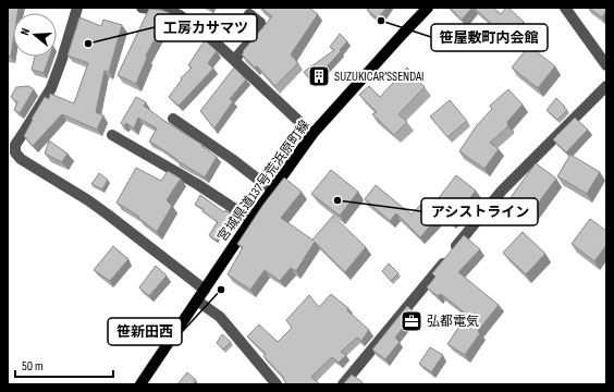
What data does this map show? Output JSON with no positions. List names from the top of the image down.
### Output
{
  "streets": {
    "main road": ["宮城県道137号荒浜原町線"]
  },
  "places": {
    "other": [
      "笹屋敷町内会館",
      "工房カサマツ",
      "アシストライン",
      "笹新田西"
    ],
    "building": ["SUZUKICAR’SSENDAI"],
    "office": ["弘都電気"]
  },
  "scale_bar": "50 m",
  "north": "left"
}
